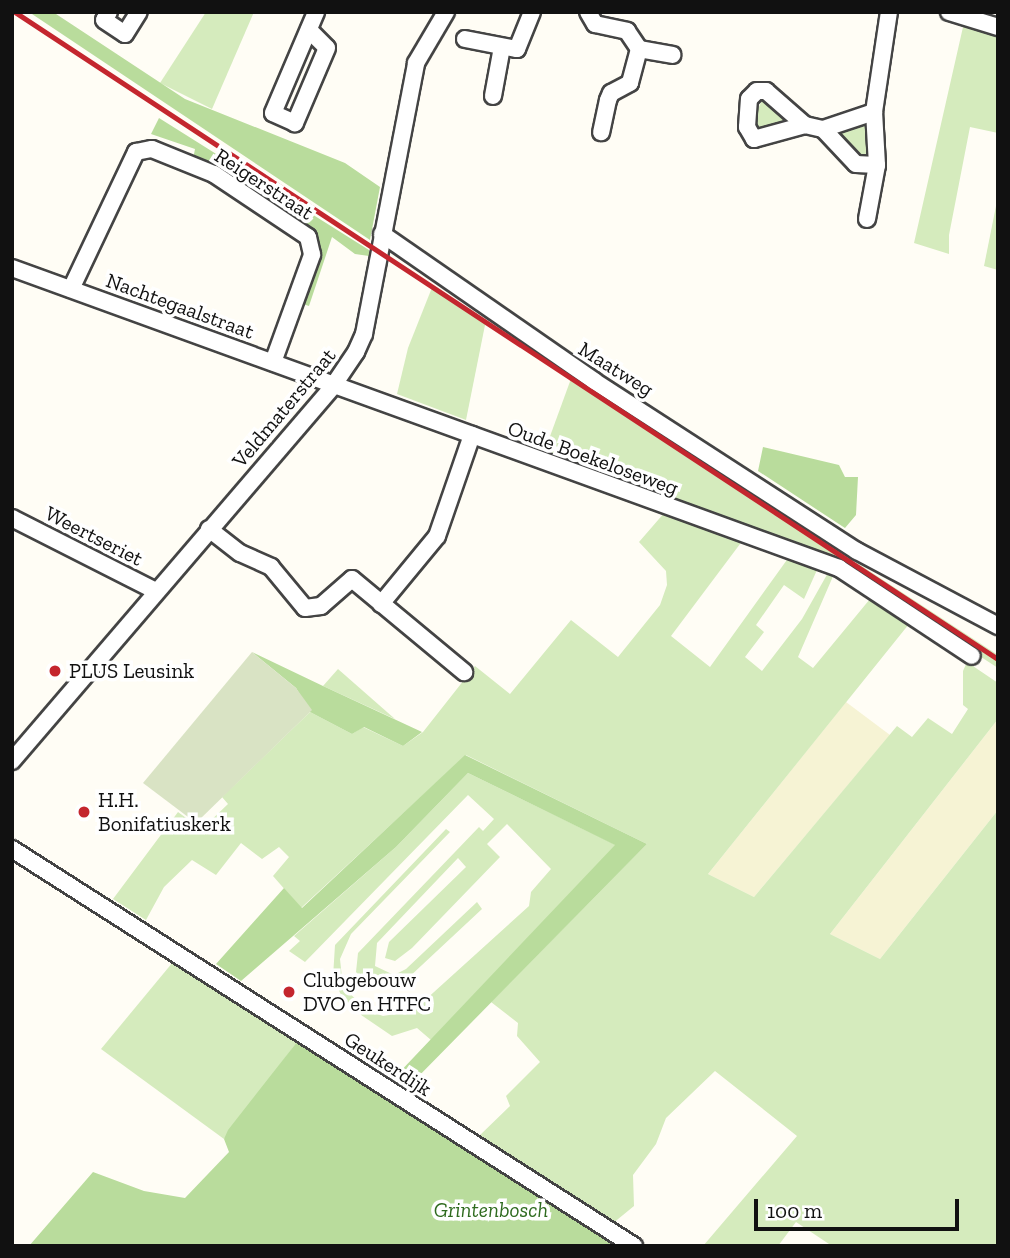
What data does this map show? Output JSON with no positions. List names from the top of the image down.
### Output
{
  "streets": {
    "street": [
      "Reigerstraat",
      "Nachtegaalstraat",
      "Maatweg",
      "Veldmaterstraat",
      "Oude Boekeloseweg",
      "Weertseriet",
      "Geukerdijk"
    ]
  },
  "crossings": [
    ["Reigerstraat", "Nachtegaalstraat"],
    ["Nachtegaalstraat", "Veldmaterstraat"],
    ["Nachtegaalstraat", "Oude Boekeloseweg"],
    ["Maatweg", "Veldmaterstraat"],
    ["Veldmaterstraat", "Oude Boekeloseweg"],
    ["Veldmaterstraat", "Weertseriet"]
  ],
  "parks": ["Grintenbosch"],
  "places": ["PLUS Leusink", "H.H. Bonifatiuskerk", "Clubgebouw DVO en HTFC"],
  "scale_bar": "100 m"
}
